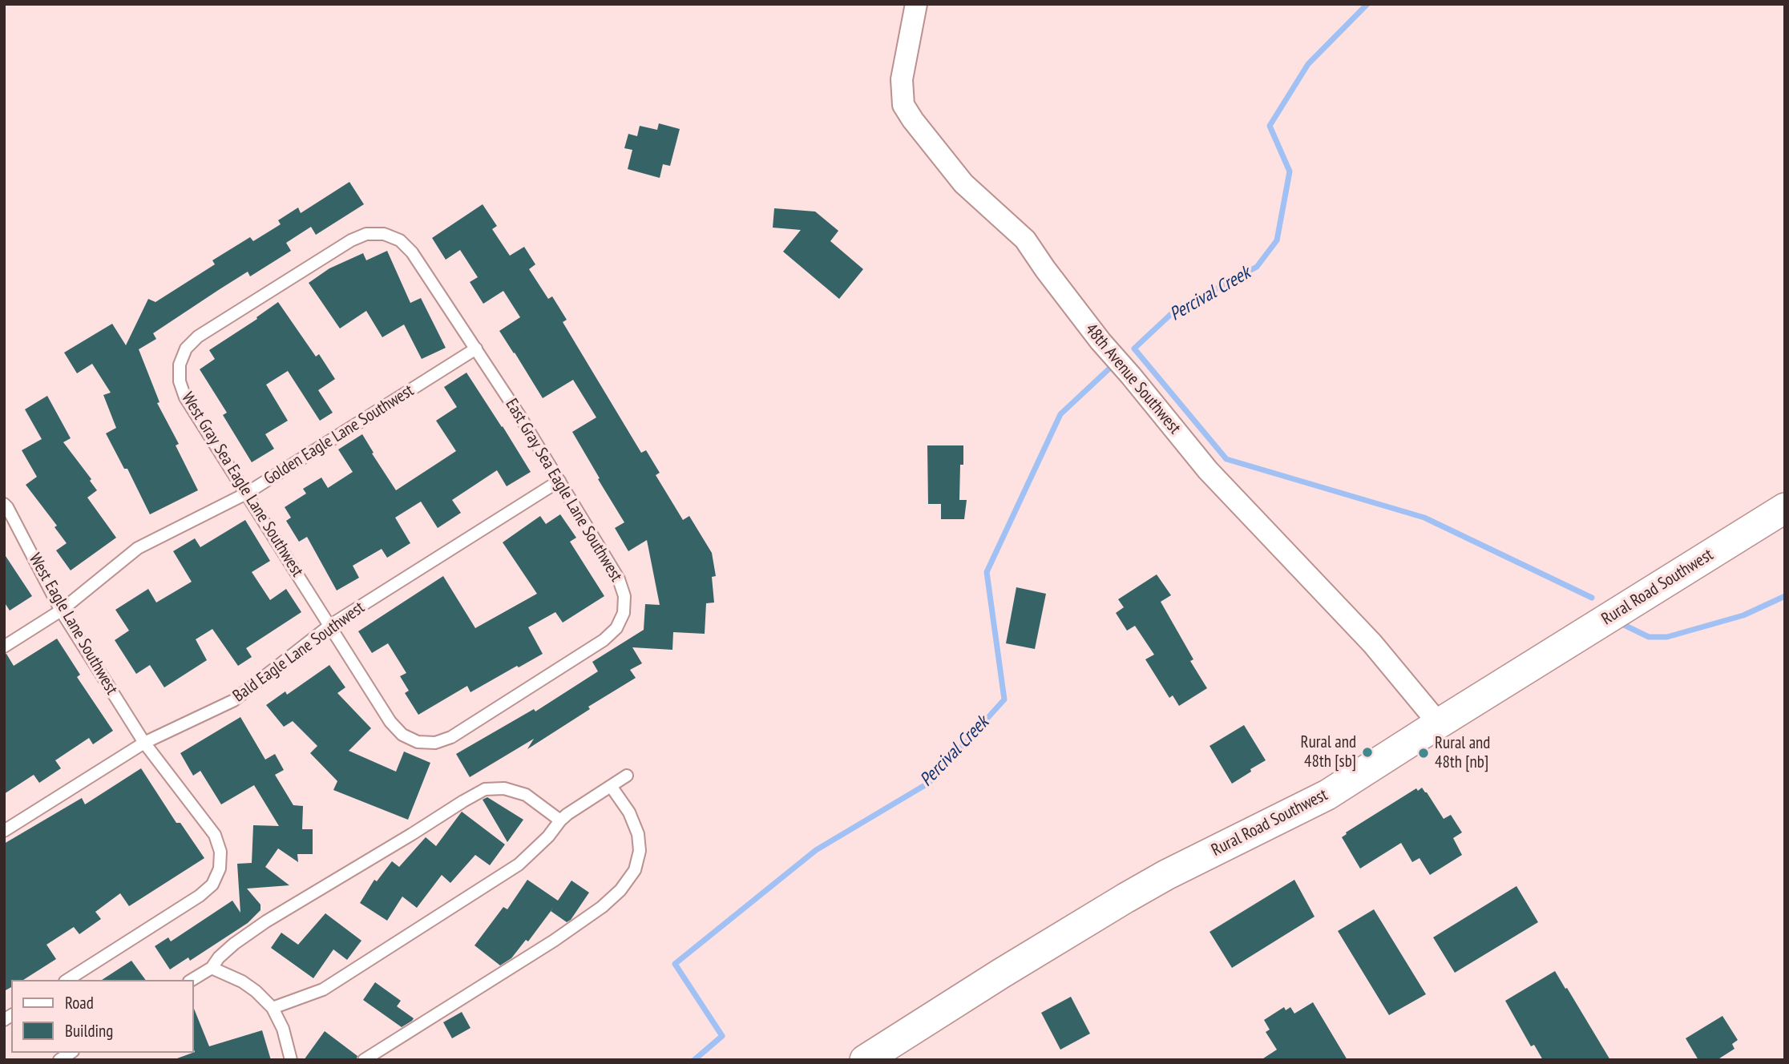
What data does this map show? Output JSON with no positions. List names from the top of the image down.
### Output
{
  "streets": {
    "street": ["48th Avenue Southwest", "Rural Road Southwest"],
    "lane": [
      "Golden Eagle Lane Southwest",
      "West Gray Sea Eagle Lane Southwest",
      "East Gray Sea Eagle Lane Southwest",
      "West Eagle Lane Southwest",
      "Bald Eagle Lane Southwest"
    ]
  },
  "crossings": [
    ["48th Avenue Southwest", "Rural Road Southwest"],
    ["Golden Eagle Lane Southwest", "West Gray Sea Eagle Lane Southwest"],
    ["Golden Eagle Lane Southwest", "East Gray Sea Eagle Lane Southwest"],
    ["Golden Eagle Lane Southwest", "West Eagle Lane Southwest"],
    ["West Gray Sea Eagle Lane Southwest", "East Gray Sea Eagle Lane Southwest"],
    ["West Gray Sea Eagle Lane Southwest", "Bald Eagle Lane Southwest"],
    ["East Gray Sea Eagle Lane Southwest", "Bald Eagle Lane Southwest"],
    ["West Eagle Lane Southwest", "Bald Eagle Lane Southwest"]
  ],
  "water": ["Percival Creek"],
  "places": ["Rural and 48th [sb]", "Rural and 48th [nb]"],
  "legend": ["Road", "Building"]
}
